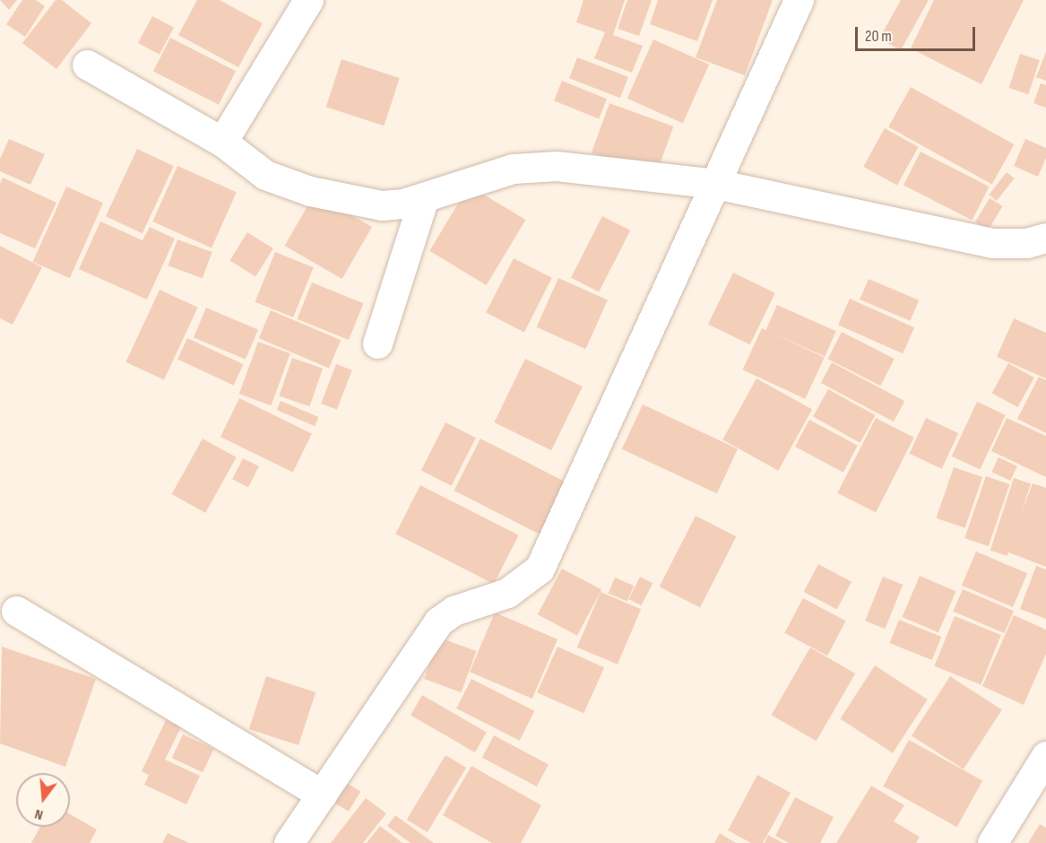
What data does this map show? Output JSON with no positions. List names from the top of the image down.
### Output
{
  "scale_bar": "20 m",
  "north": "bottom"
}
